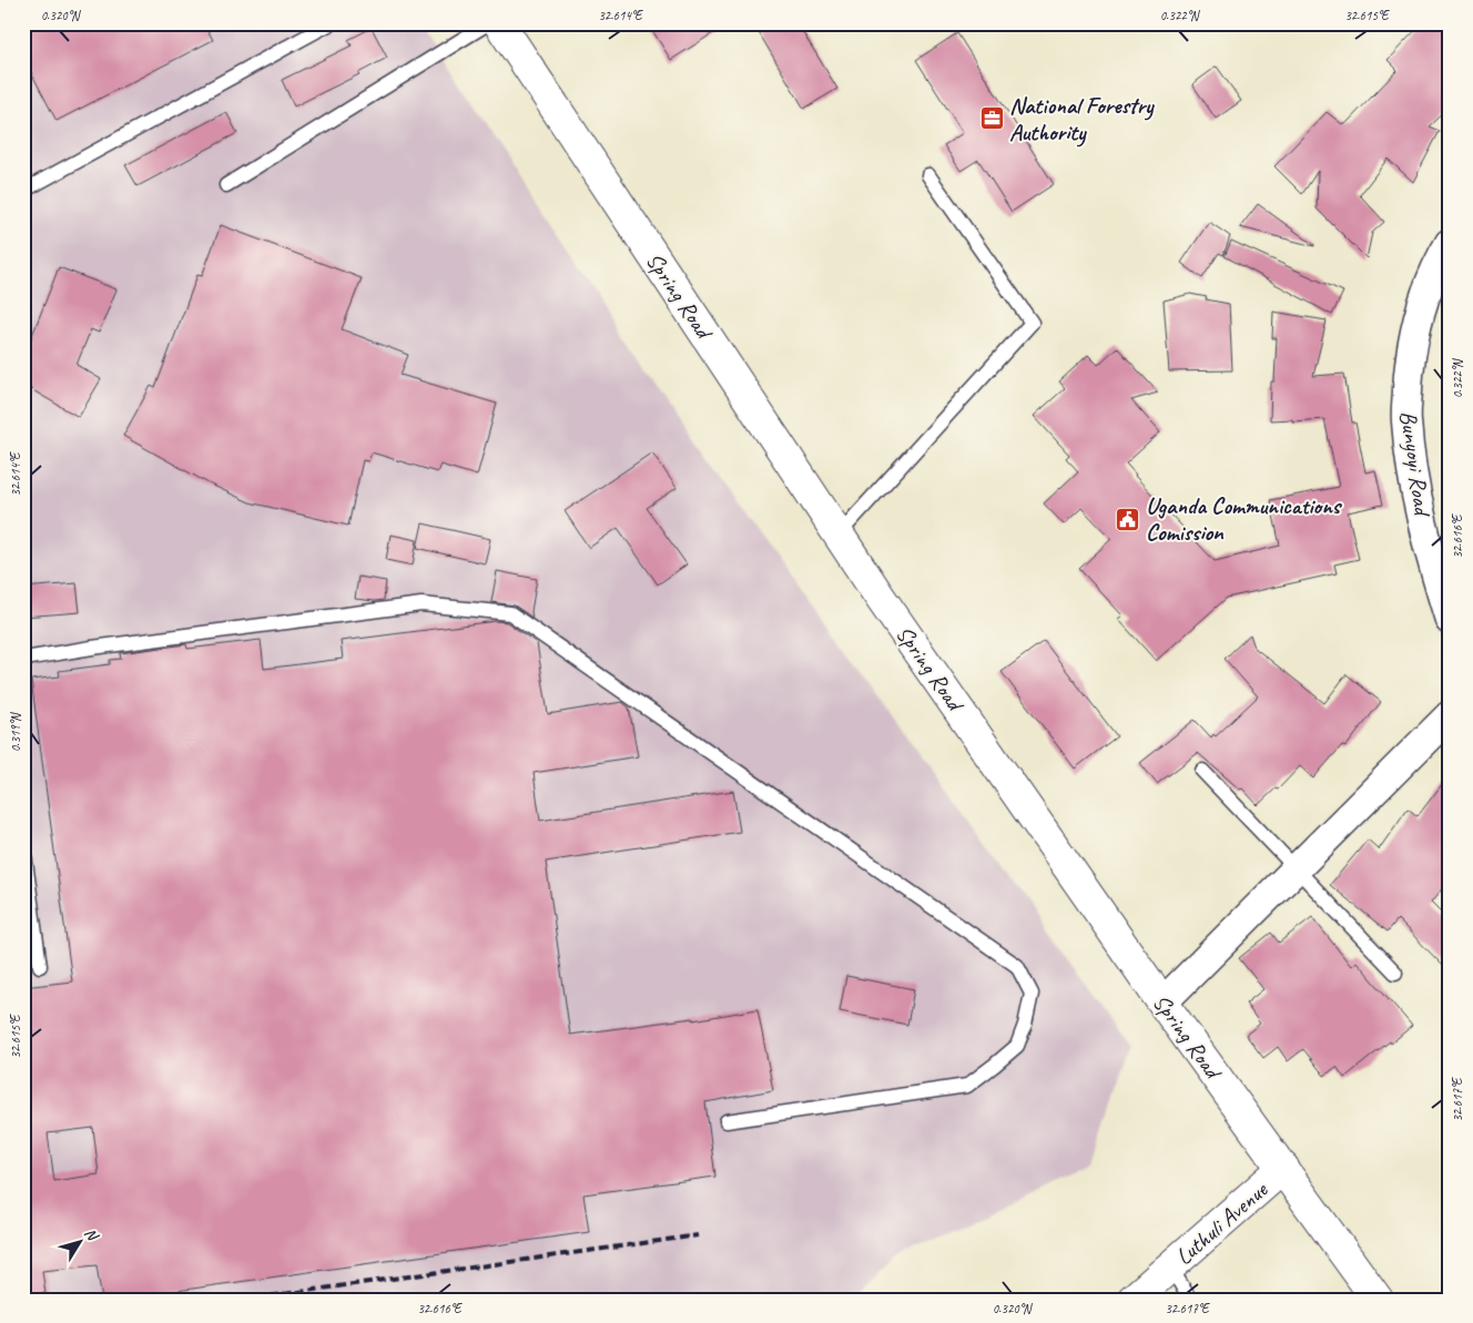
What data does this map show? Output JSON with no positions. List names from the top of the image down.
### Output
{
  "streets": {
    "main road": ["Spring Road", "Luthuli Avenue"],
    "street": ["Bunyoyi Road"]
  },
  "crossings": [
    ["Spring Road", "Luthuli Avenue"]
  ],
  "places": {
    "office": ["National Forestry Authority"],
    "public building": ["Uganda Communications Comission"]
  },
  "north": "top right",
  "coordinates": [
    "0.320°N",
    "32.614°E",
    "0.322°N",
    "32.615°E",
    "32.616°E",
    "0.319°N",
    "32.617°E"
  ]
}
